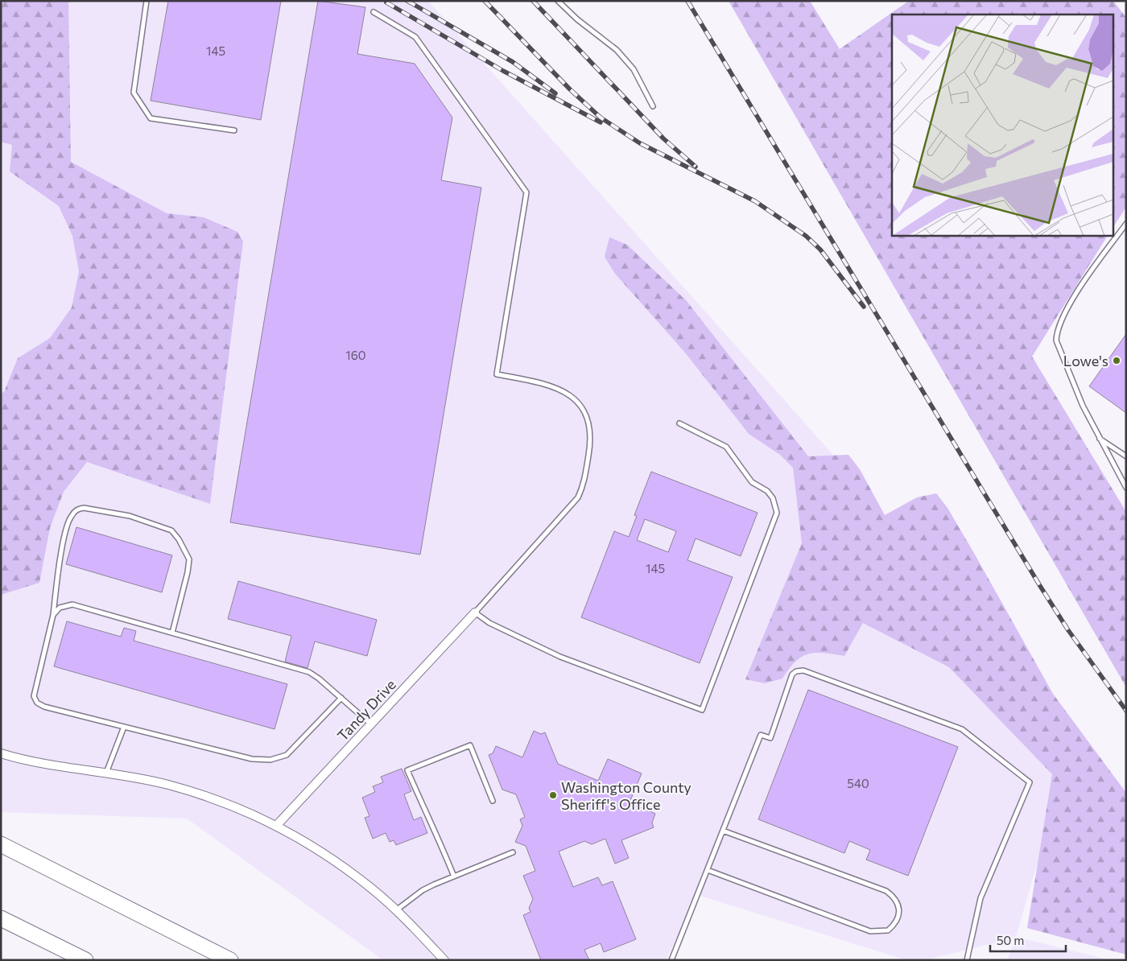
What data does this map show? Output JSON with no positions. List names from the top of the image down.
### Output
{
  "streets": {
    "street": ["Tandy Drive"]
  },
  "places": ["Lowe's", "Washington County Sheriff's Office"],
  "house_numbers": [
    "145",
    "160",
    "145",
    "540"
  ],
  "scale_bar": "50 m"
}
